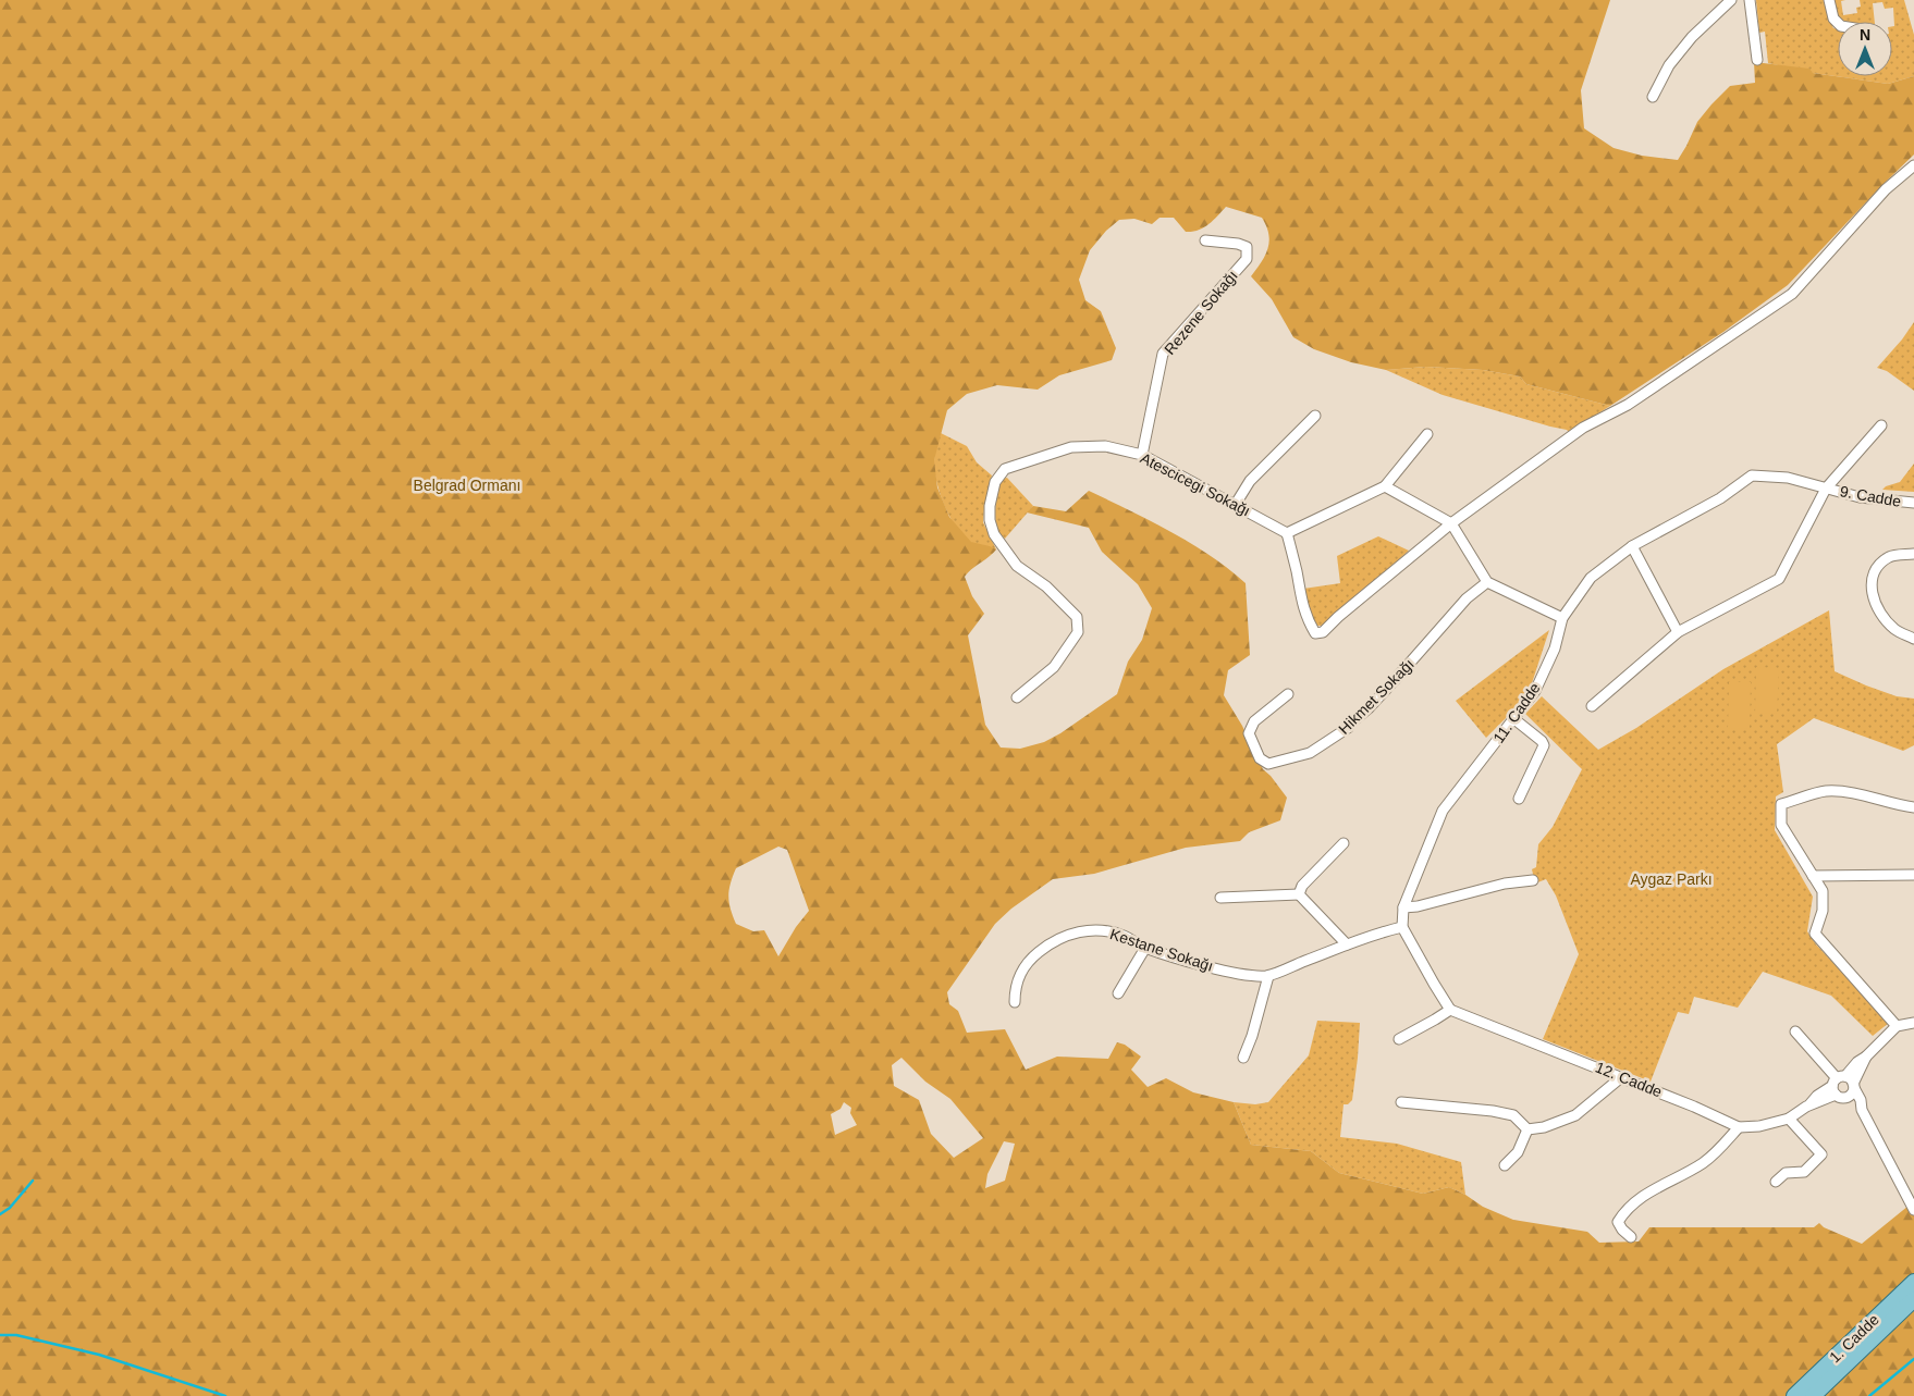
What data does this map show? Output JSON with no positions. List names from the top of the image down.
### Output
{
  "streets": {
    "main road": ["1. Cadde"],
    "street": [
      "Rezene Sokağı",
      "Atescicegi Sokağı",
      "9. Cadde",
      "Hikmet Sokağı",
      "11. Cadde",
      "Kestane Sokağı",
      "12. Cadde"
    ]
  },
  "crossings": [
    ["Rezene Sokağı", "Atescicegi Sokağı"],
    ["9. Cadde", "11. Cadde"],
    ["11. Cadde", "Kestane Sokağı"]
  ],
  "parks": ["Belgrad Ormanı", "Aygaz Parkı"],
  "north": "top"
}
